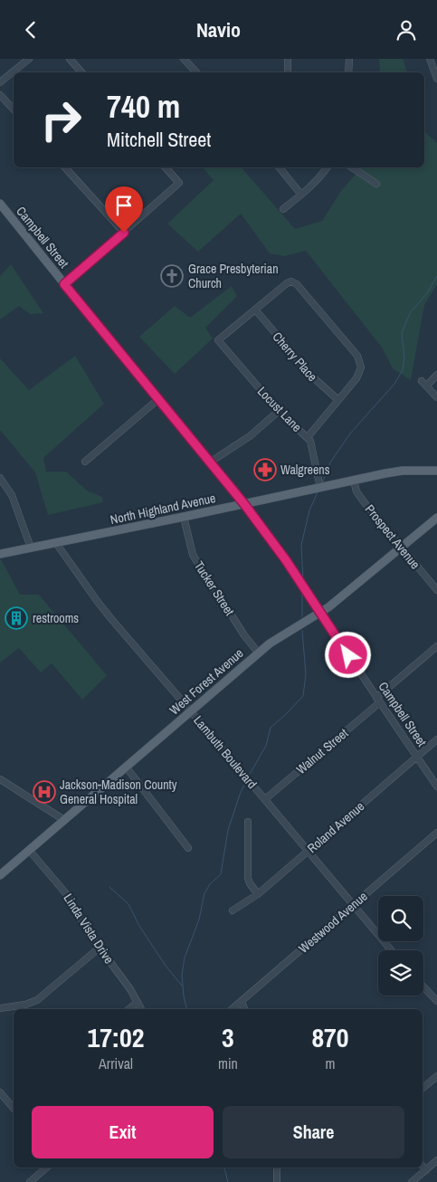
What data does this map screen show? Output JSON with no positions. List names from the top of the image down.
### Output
{
  "streets": {
    "main road": ["Campbell Street", "North Highland Avenue", "West Forest Avenue"],
    "street": [
      "Cherry Place",
      "Locust Lane",
      "Prospect Avenue",
      "Tucker Street",
      "Walnut Street",
      "Lambuth Boulevard",
      "Roland Avenue",
      "Westwood Avenue",
      "Linda Vista Drive"
    ]
  },
  "crossings": [
    ["Campbell Street", "North Highland Avenue"],
    ["Campbell Street", "West Forest Avenue"],
    ["Campbell Street", "Walnut Street"],
    ["Campbell Street", "Roland Avenue"],
    ["Cherry Place", "Locust Lane"],
    ["Locust Lane", "North Highland Avenue"],
    ["North Highland Avenue", "Prospect Avenue"],
    ["North Highland Avenue", "Tucker Street"],
    ["North Highland Avenue", "Lambuth Boulevard"],
    ["Prospect Avenue", "West Forest Avenue"],
    ["Tucker Street", "West Forest Avenue"],
    ["West Forest Avenue", "Lambuth Boulevard"],
    ["West Forest Avenue", "Linda Vista Drive"],
    ["Walnut Street", "Lambuth Boulevard"],
    ["Lambuth Boulevard", "Roland Avenue"],
    ["Lambuth Boulevard", "Westwood Avenue"]
  ],
  "places": {
    "church": ["Grace Presbyterian Church"],
    "pharmacy": ["Walgreens"],
    "building": ["restrooms"],
    "hospital": ["Jackson-Madison County General Hospital"]
  },
  "page": {
    "header": "Navio",
    "turn": ["740 m", "Mitchell Street"],
    "eta": [
      "17:02",
      "Arrival",
      "3",
      "min",
      "870",
      "m"
    ],
    "buttons": ["Exit", "Share"]
  }
}
